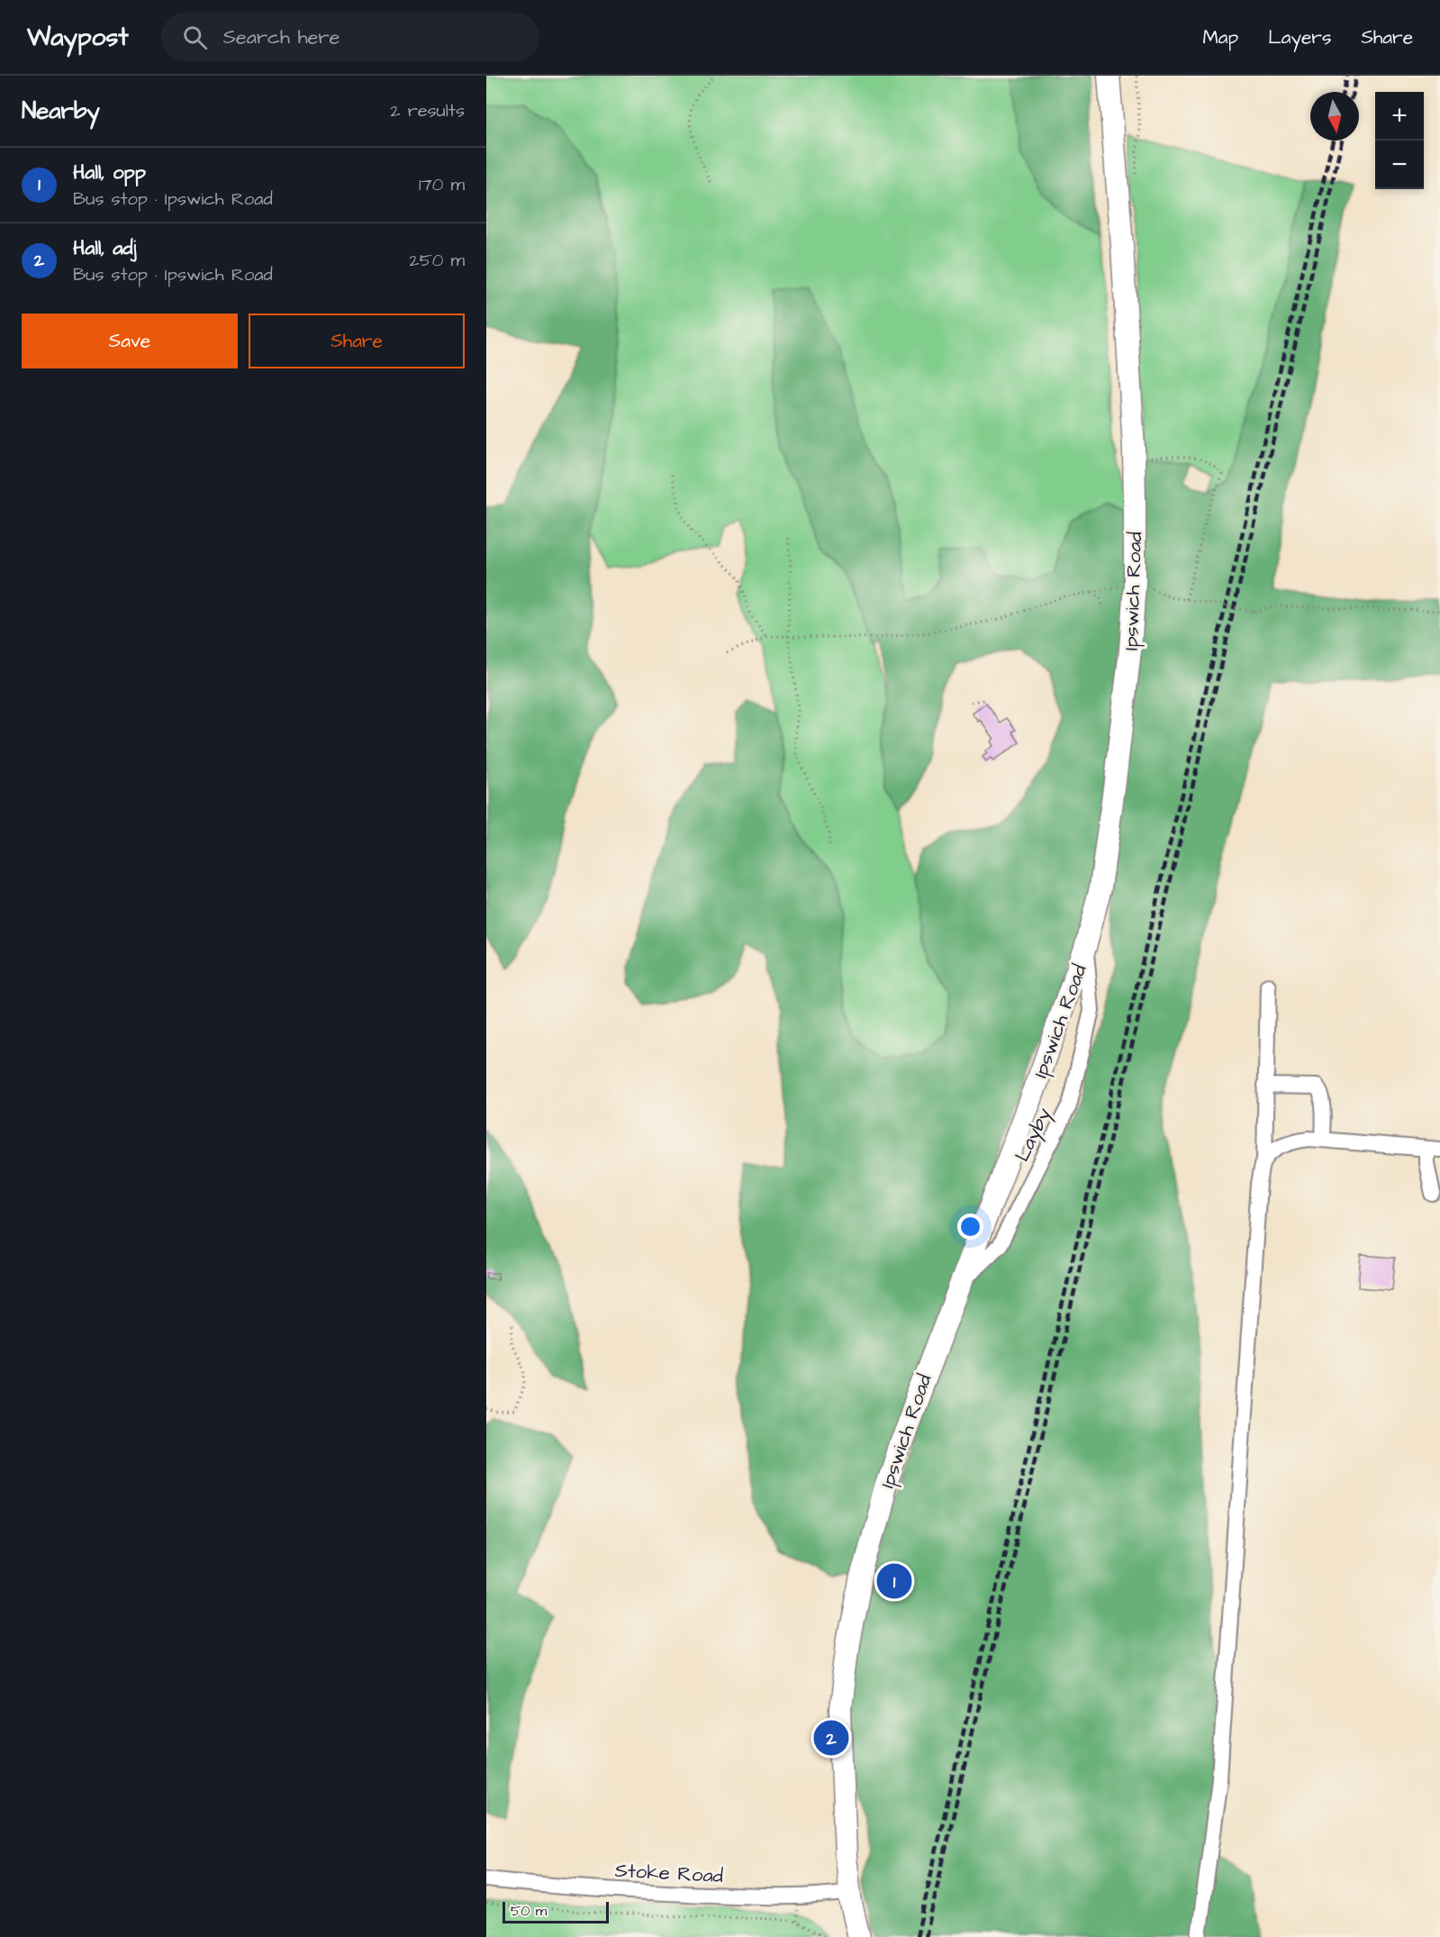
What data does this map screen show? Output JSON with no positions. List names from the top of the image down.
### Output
{
  "streets": {
    "highway": ["Ipswich Road"],
    "street": ["Layby", "Stoke Road"]
  },
  "crossings": [
    ["Ipswich Road", "Layby"],
    ["Ipswich Road", "Stoke Road"]
  ],
  "scale_bar": "50 m",
  "north": "bottom",
  "page": {
    "header": "Waypost",
    "search": "Search here",
    "nav": ["Map", "Layers", "Share"],
    "heading": ["Nearby", "2 results"],
    "map_buttons": ["+", "−"],
    "list": [
      {
        "mark": "1",
        "name": "Hall, opp",
        "note": "Bus stop · Ipswich Road",
        "value": "170 m"
      },
      {
        "mark": "2",
        "name": "Hall, adj",
        "note": "Bus stop · Ipswich Road",
        "value": "250 m"
      }
    ],
    "buttons": ["Save", "Share"],
    "pins": ["1", "2"],
    "scale": "50 m"
  }
}
